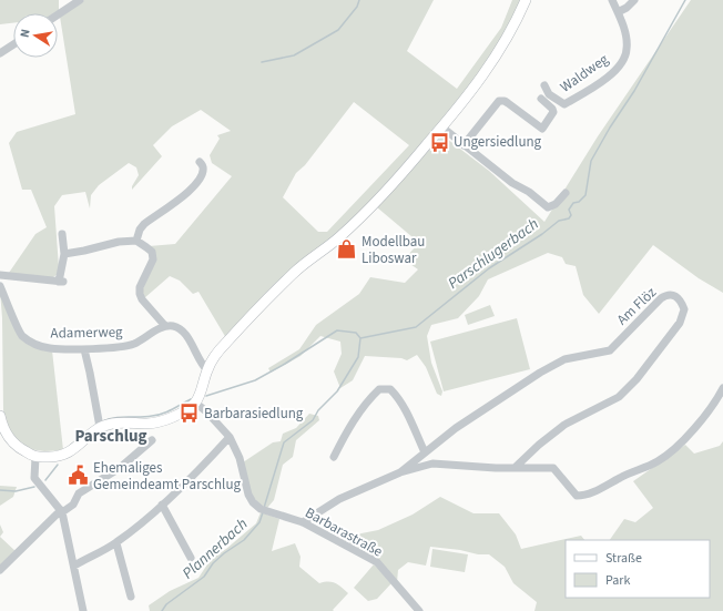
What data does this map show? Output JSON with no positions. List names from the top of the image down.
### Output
{
  "streets": {
    "street": [
      "Waldweg",
      "Am Flöz",
      "Adamerweg",
      "Barbarastraße"
    ]
  },
  "districts": ["Parschlug"],
  "water": ["Parschlugerbach", "Plannerbach"],
  "places": {
    "bus stop": ["Ungersiedlung", "Barbarasiedlung"],
    "shop": ["Modellbau Liboswar"],
    "public building": ["Ehemaliges Gemeindeamt Parschlug"]
  },
  "legend": ["Straße", "Park"],
  "north": "left"
}
